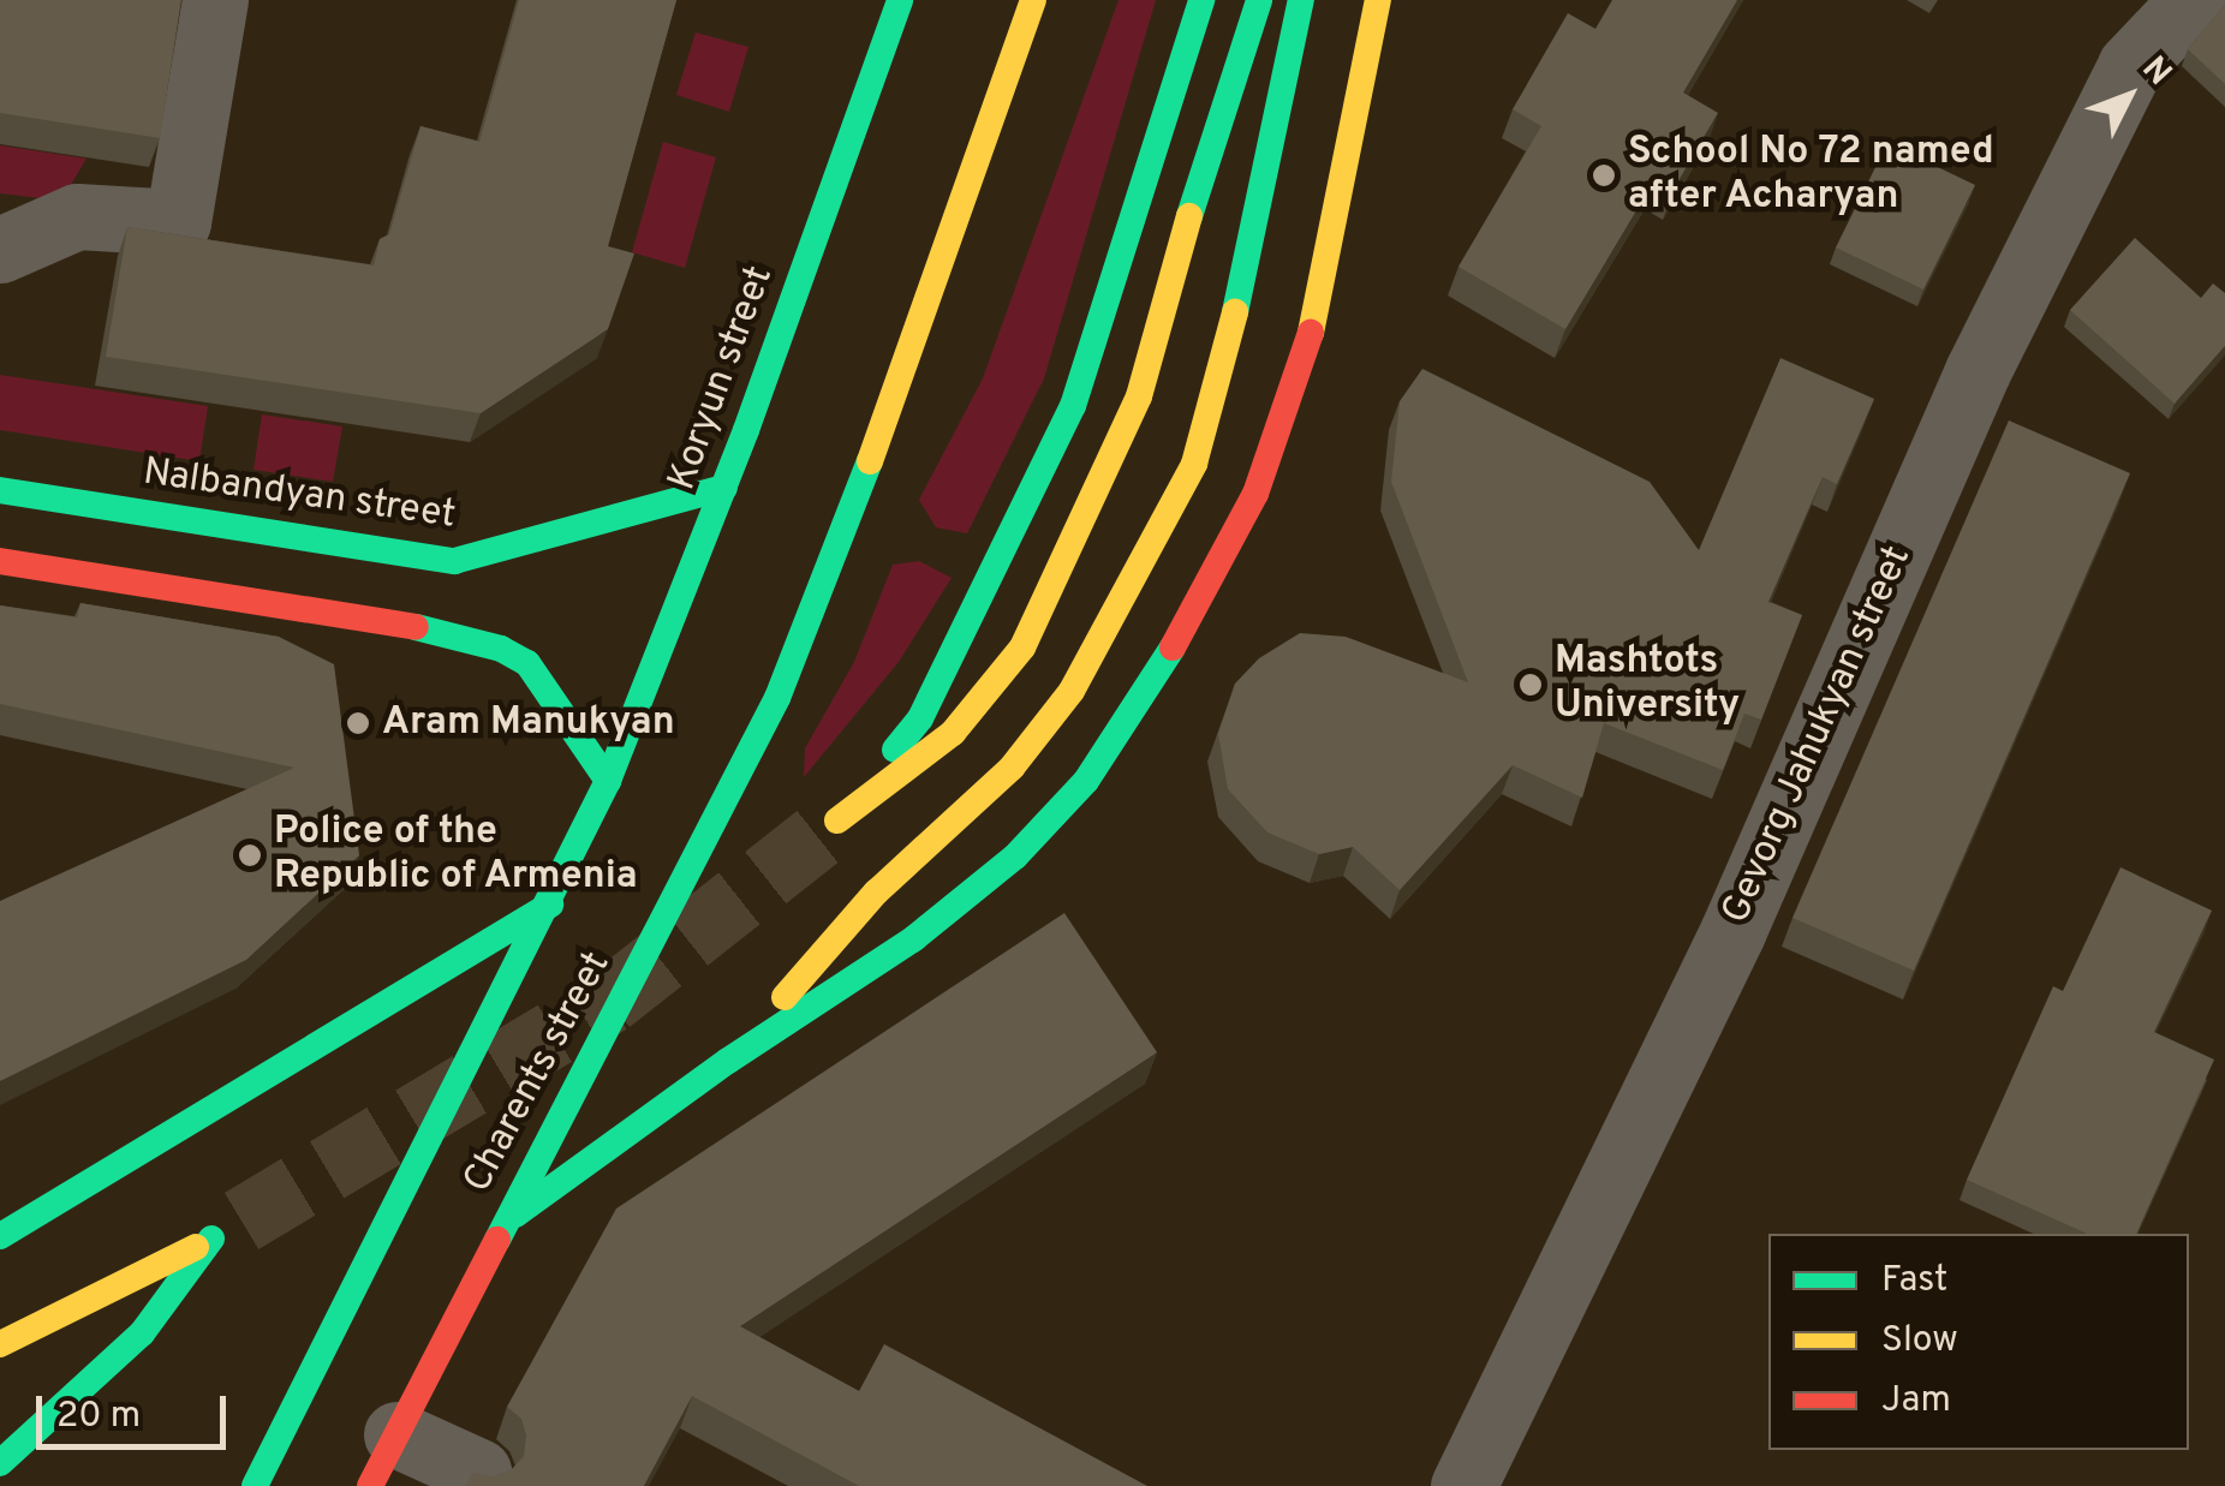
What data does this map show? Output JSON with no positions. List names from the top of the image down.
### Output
{
  "streets": {
    "main road": ["Koryun street", "Nalbandyan street", "Charents street"],
    "street": ["Gevorg Jahukyan street"]
  },
  "crossings": [
    ["Koryun street", "Nalbandyan street"],
    ["Koryun street", "Charents street"]
  ],
  "places": [
    "School No 72 named after Acharyan",
    "Mashtots University",
    "Aram Manukyan",
    "Police of the Republic of Armenia"
  ],
  "legend": ["Fast", "Slow", "Jam"],
  "scale_bar": "20 m",
  "north": "top right"
}
